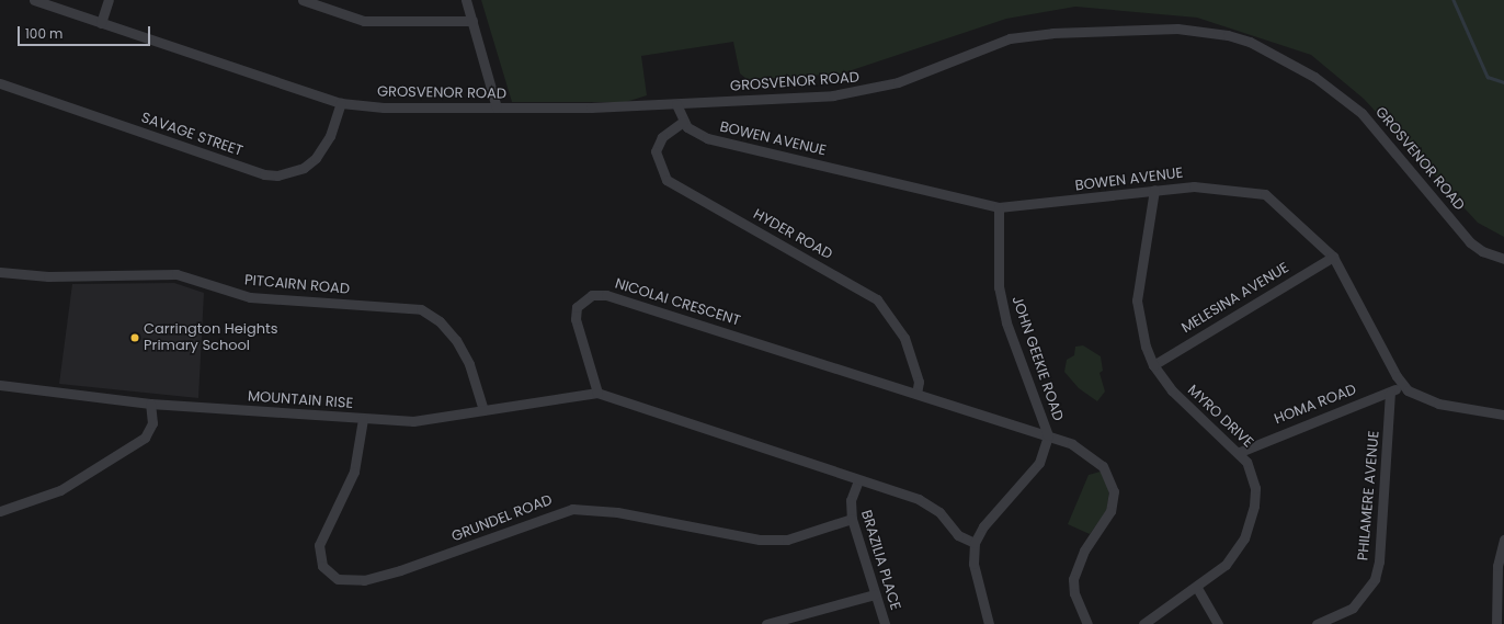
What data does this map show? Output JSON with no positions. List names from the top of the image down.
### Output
{
  "streets": {
    "street": [
      "GROSVENOR ROAD",
      "SAVAGE STREET",
      "BOWEN AVENUE",
      "HYDER ROAD",
      "PITCAIRN ROAD",
      "MELESINA AVENUE",
      "NICOLAI CRESCENT",
      "JOHN GEEKIE ROAD",
      "MOUNTAIN RISE",
      "HOMA ROAD",
      "MYRO DRIVE",
      "PHILAMERE AVENUE",
      "GRUNDEL ROAD",
      "BRAZILIA PLACE"
    ]
  },
  "crossings": [
    ["GROSVENOR ROAD", "SAVAGE STREET"],
    ["BOWEN AVENUE", "HYDER ROAD"],
    ["BOWEN AVENUE", "MELESINA AVENUE"],
    ["BOWEN AVENUE", "JOHN GEEKIE ROAD"],
    ["BOWEN AVENUE", "HOMA ROAD"],
    ["BOWEN AVENUE", "MYRO DRIVE"],
    ["HYDER ROAD", "NICOLAI CRESCENT"],
    ["PITCAIRN ROAD", "MOUNTAIN RISE"],
    ["MELESINA AVENUE", "MYRO DRIVE"],
    ["NICOLAI CRESCENT", "JOHN GEEKIE ROAD"],
    ["NICOLAI CRESCENT", "MOUNTAIN RISE"],
    ["MOUNTAIN RISE", "GRUNDEL ROAD"],
    ["HOMA ROAD", "MYRO DRIVE"],
    ["HOMA ROAD", "PHILAMERE AVENUE"],
    ["GRUNDEL ROAD", "BRAZILIA PLACE"]
  ],
  "places": ["Carrington Heights Primary School"],
  "scale_bar": "100 m"
}
